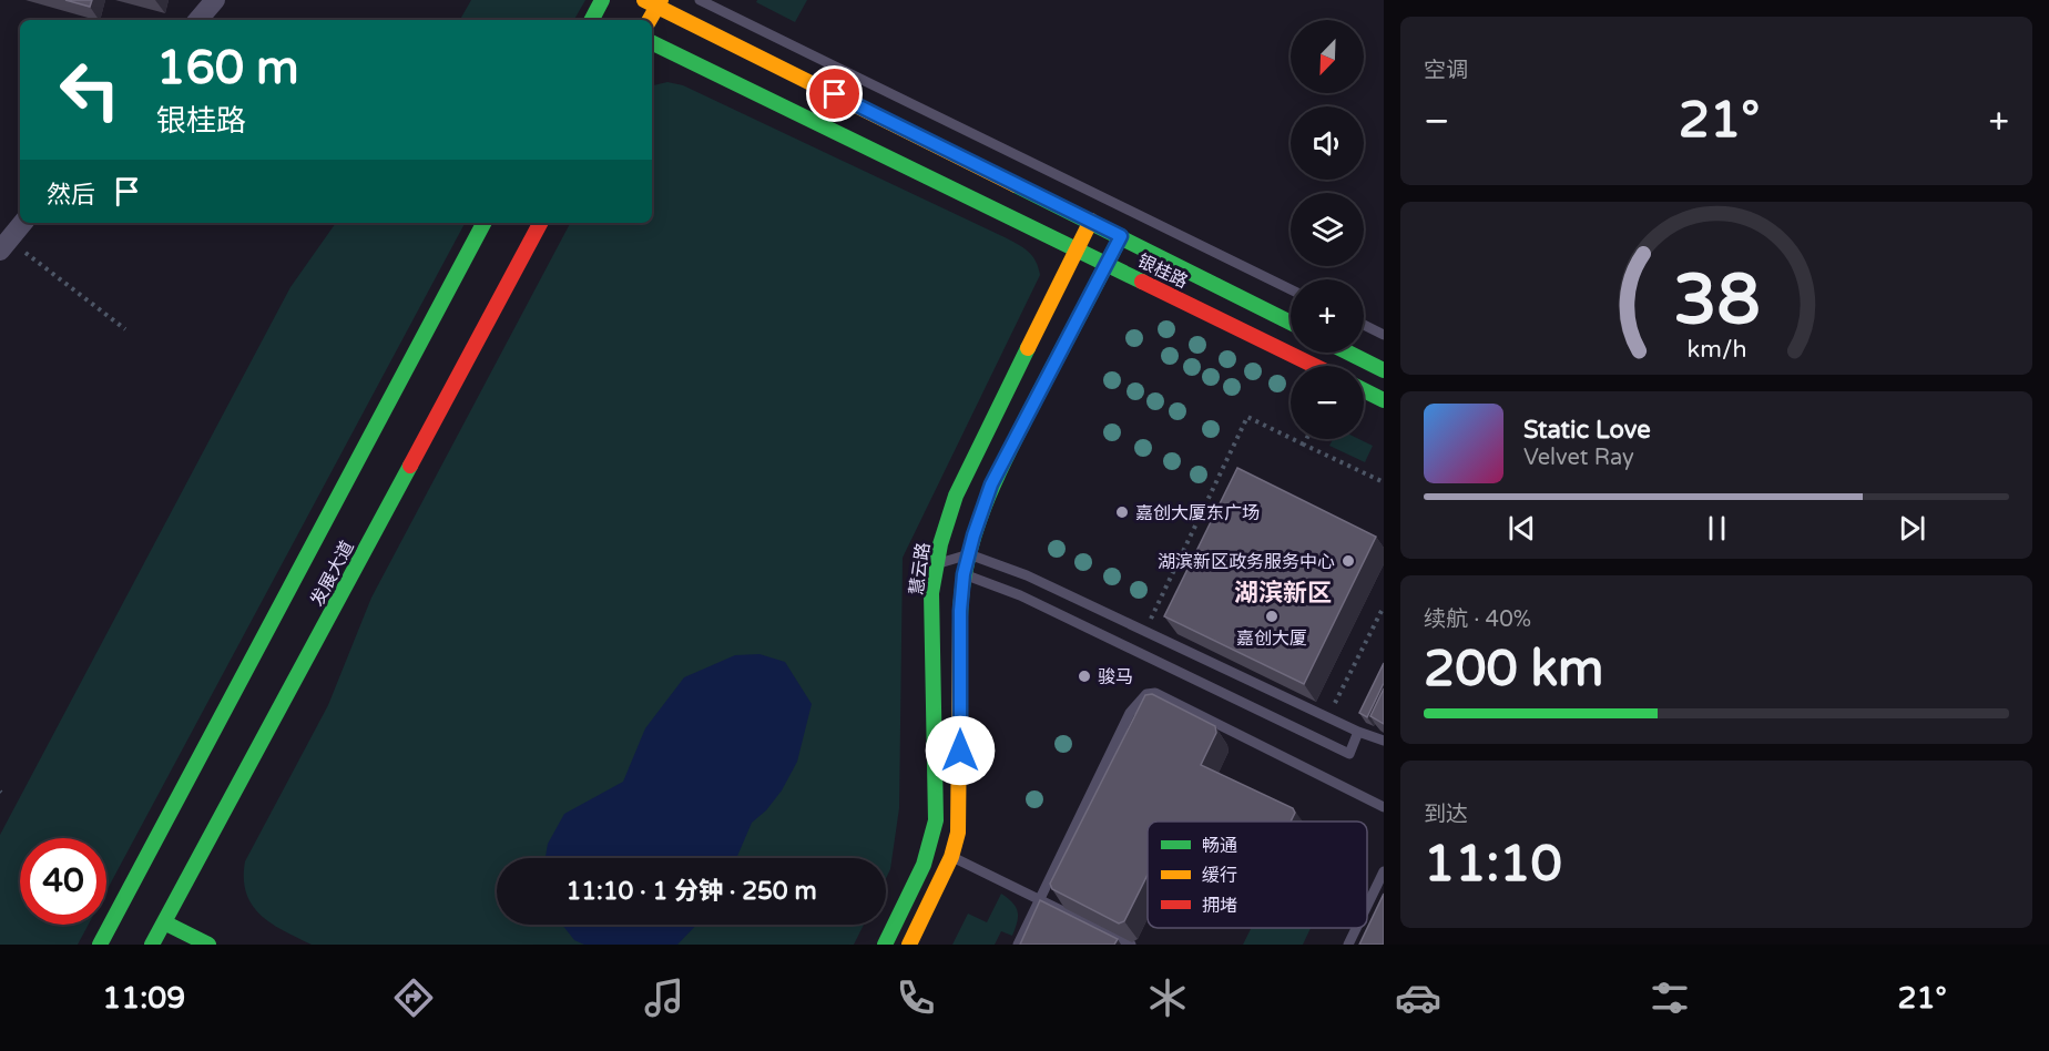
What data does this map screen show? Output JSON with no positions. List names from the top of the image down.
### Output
{
  "streets": {
    "street": ["银桂路", "慧云路", "发展大道"]
  },
  "crossings": [
    ["银桂路", "慧云路"]
  ],
  "districts": ["湖滨新区"],
  "places": [
    "嘉创大厦东广场",
    "湖滨新区政务服务中心",
    "嘉创大厦",
    "骏马"
  ],
  "legend": ["畅通", "缓行", "拥堵"],
  "north": "bottom left",
  "page": {
    "tile": [
      "空调",
      ["续航 · 40%", "200 km"],
      ["到达", "11:10"]
    ],
    "map_buttons": ["+", "−"],
    "turn": ["160 m", "银桂路"],
    "heat": ["−", "21°", "+"],
    "then": "然后",
    "song": ["Static Love", "Velvet Ray"],
    "limit": "40",
    "trip": "11:10 · 1 分钟 · 250 m",
    "tabs": ["11:09", "21°"],
    "gauge": ["38", "km/h"]
  }
}
